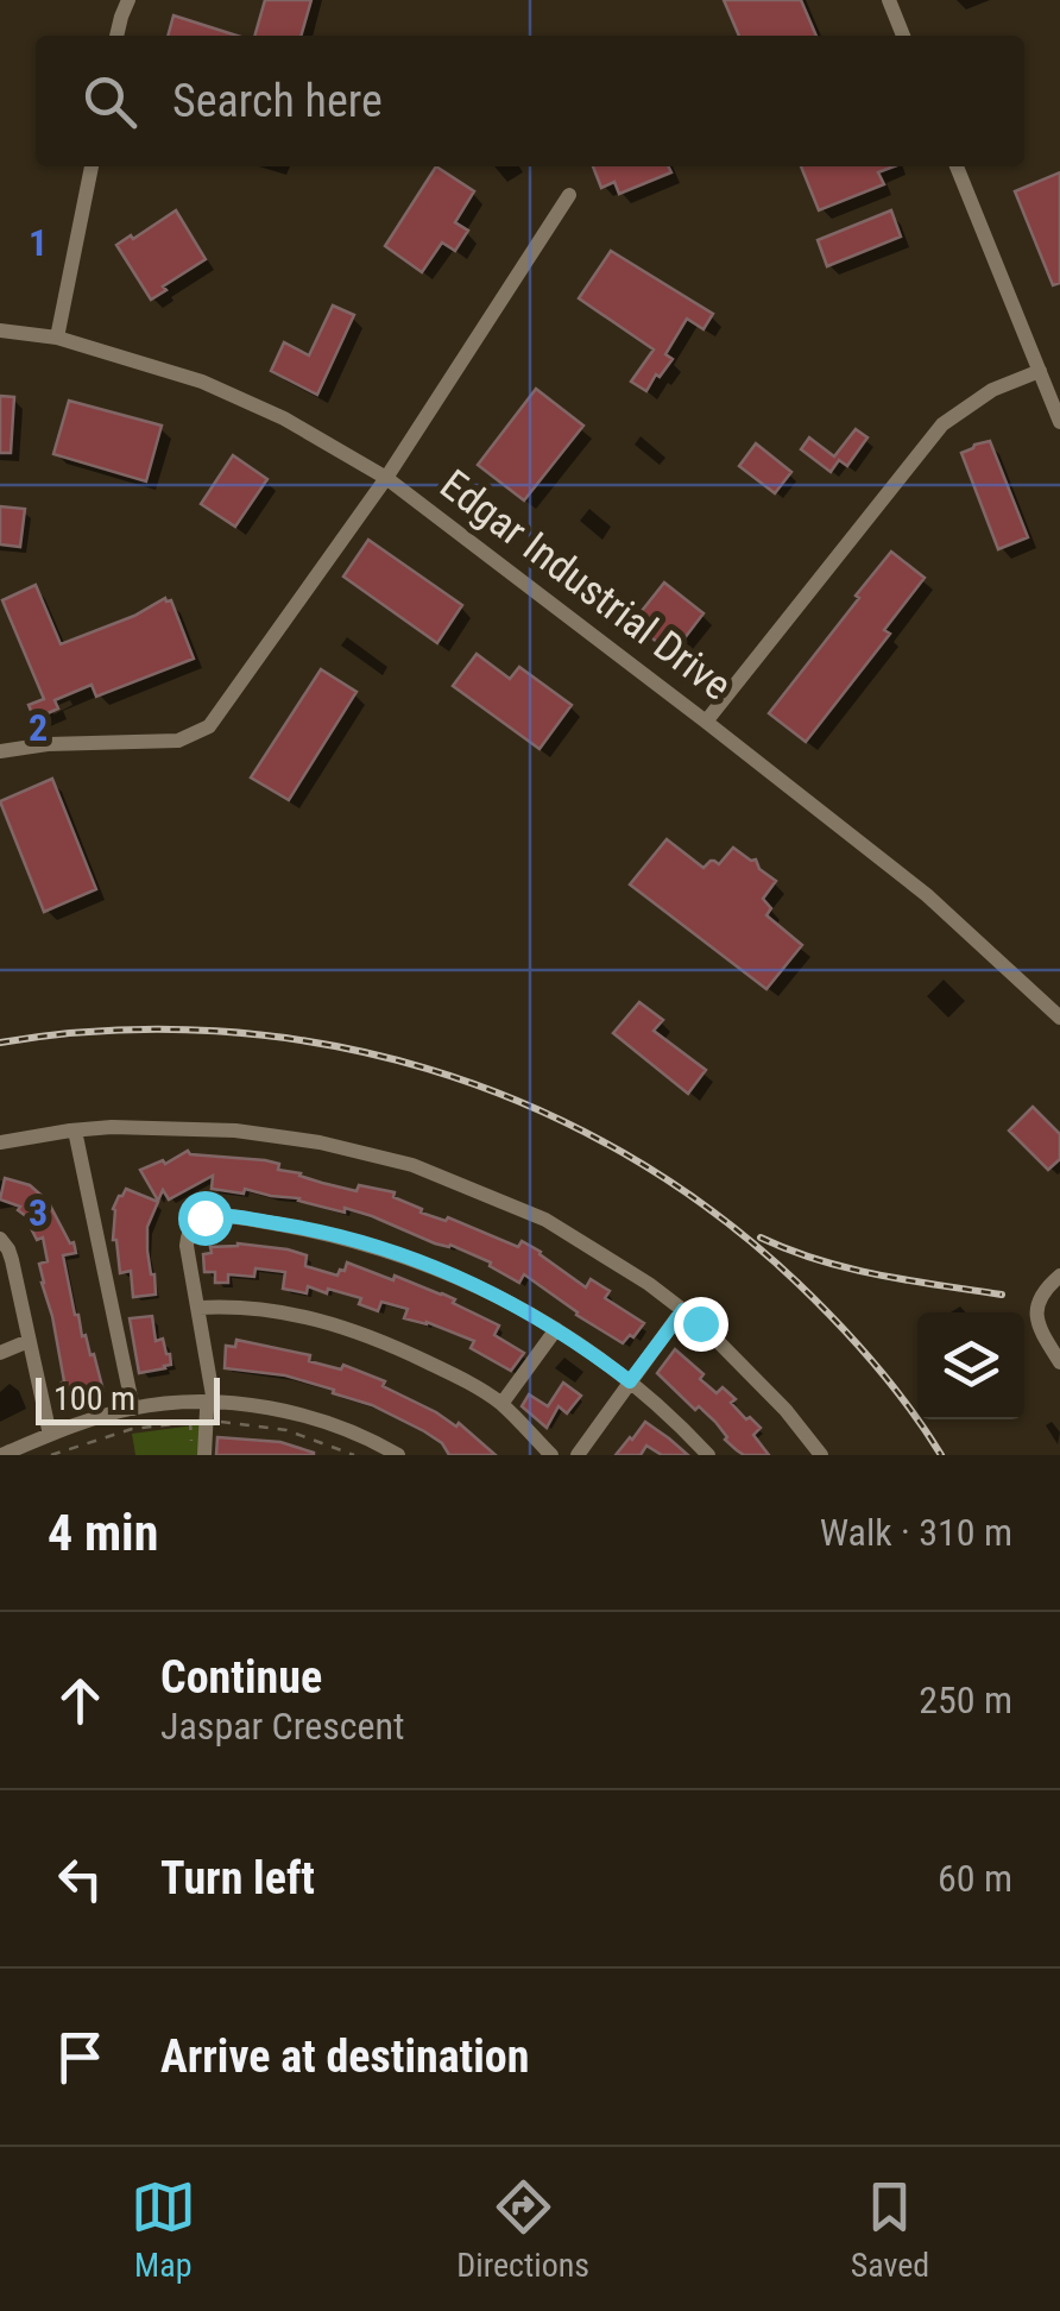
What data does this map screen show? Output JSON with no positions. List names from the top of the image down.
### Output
{
  "streets": {
    "street": ["Edgar Industrial Drive"]
  },
  "scale_bar": "100 m",
  "page": {
    "search": "Search here",
    "scale": "100 m",
    "heading": ["4 min", "Walk · 310 m"],
    "list": [
      ["Continue", "Jaspar Crescent", "250 m"],
      ["Turn left", "60 m"],
      "Arrive at destination"
    ],
    "nav": ["Map", "Directions", "Saved"]
  },
  "grid": {
    "rows": ["1", "2", "3"]
  }
}
